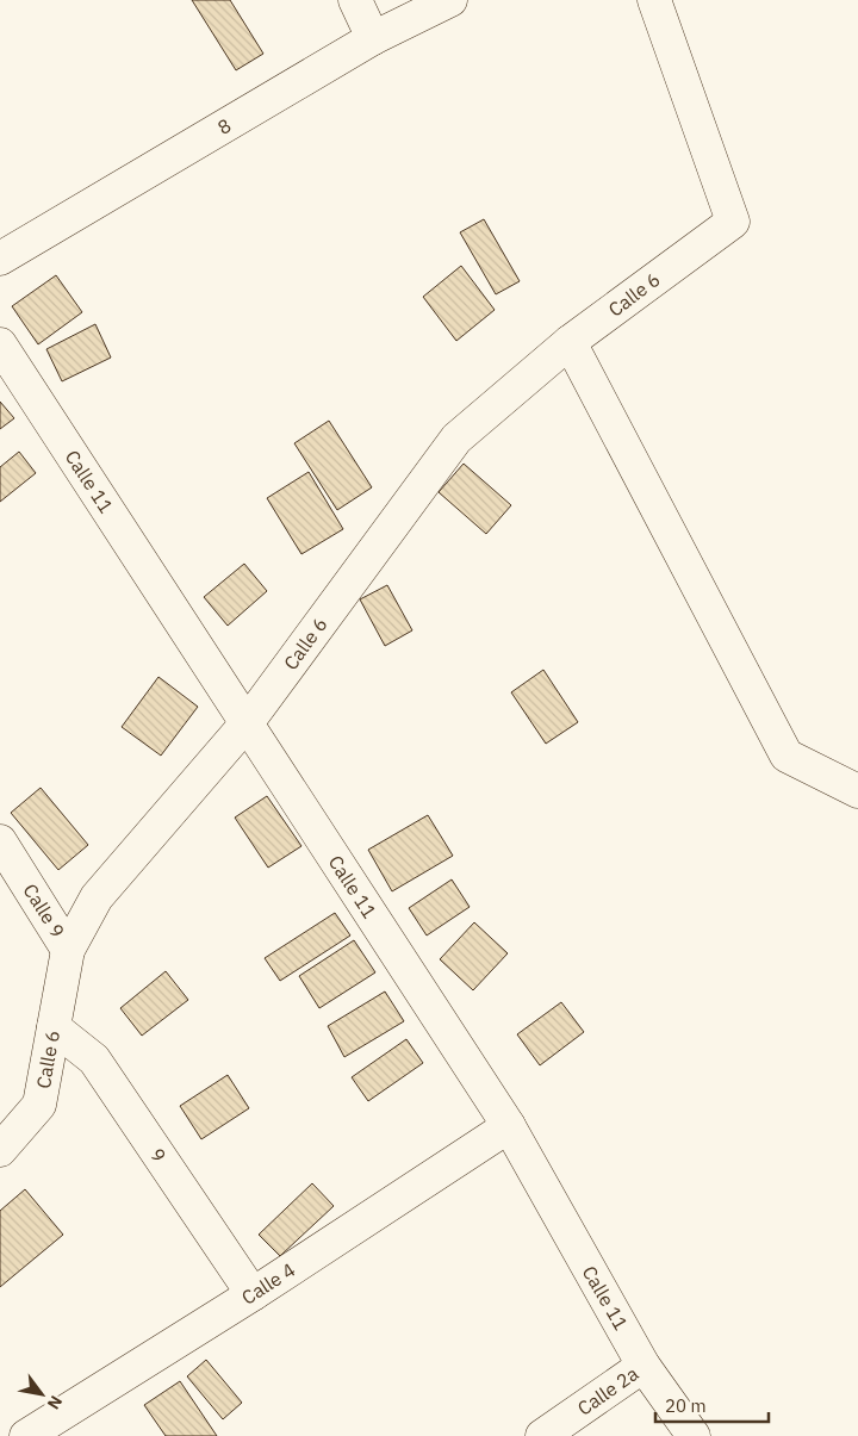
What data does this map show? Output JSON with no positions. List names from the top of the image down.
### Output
{
  "streets": {
    "street": [
      "8",
      "Calle 6",
      "Calle 11",
      "Calle 9",
      "9",
      "Calle 4",
      "Calle 2a"
    ]
  },
  "crossings": [
    ["Calle 6", "Calle 11"],
    ["Calle 6", "Calle 9"],
    ["Calle 6", "9"],
    ["Calle 11", "Calle 4"],
    ["Calle 11", "Calle 2a"],
    ["9", "Calle 4"]
  ],
  "scale_bar": "20 m",
  "north": "bottom right"
}
